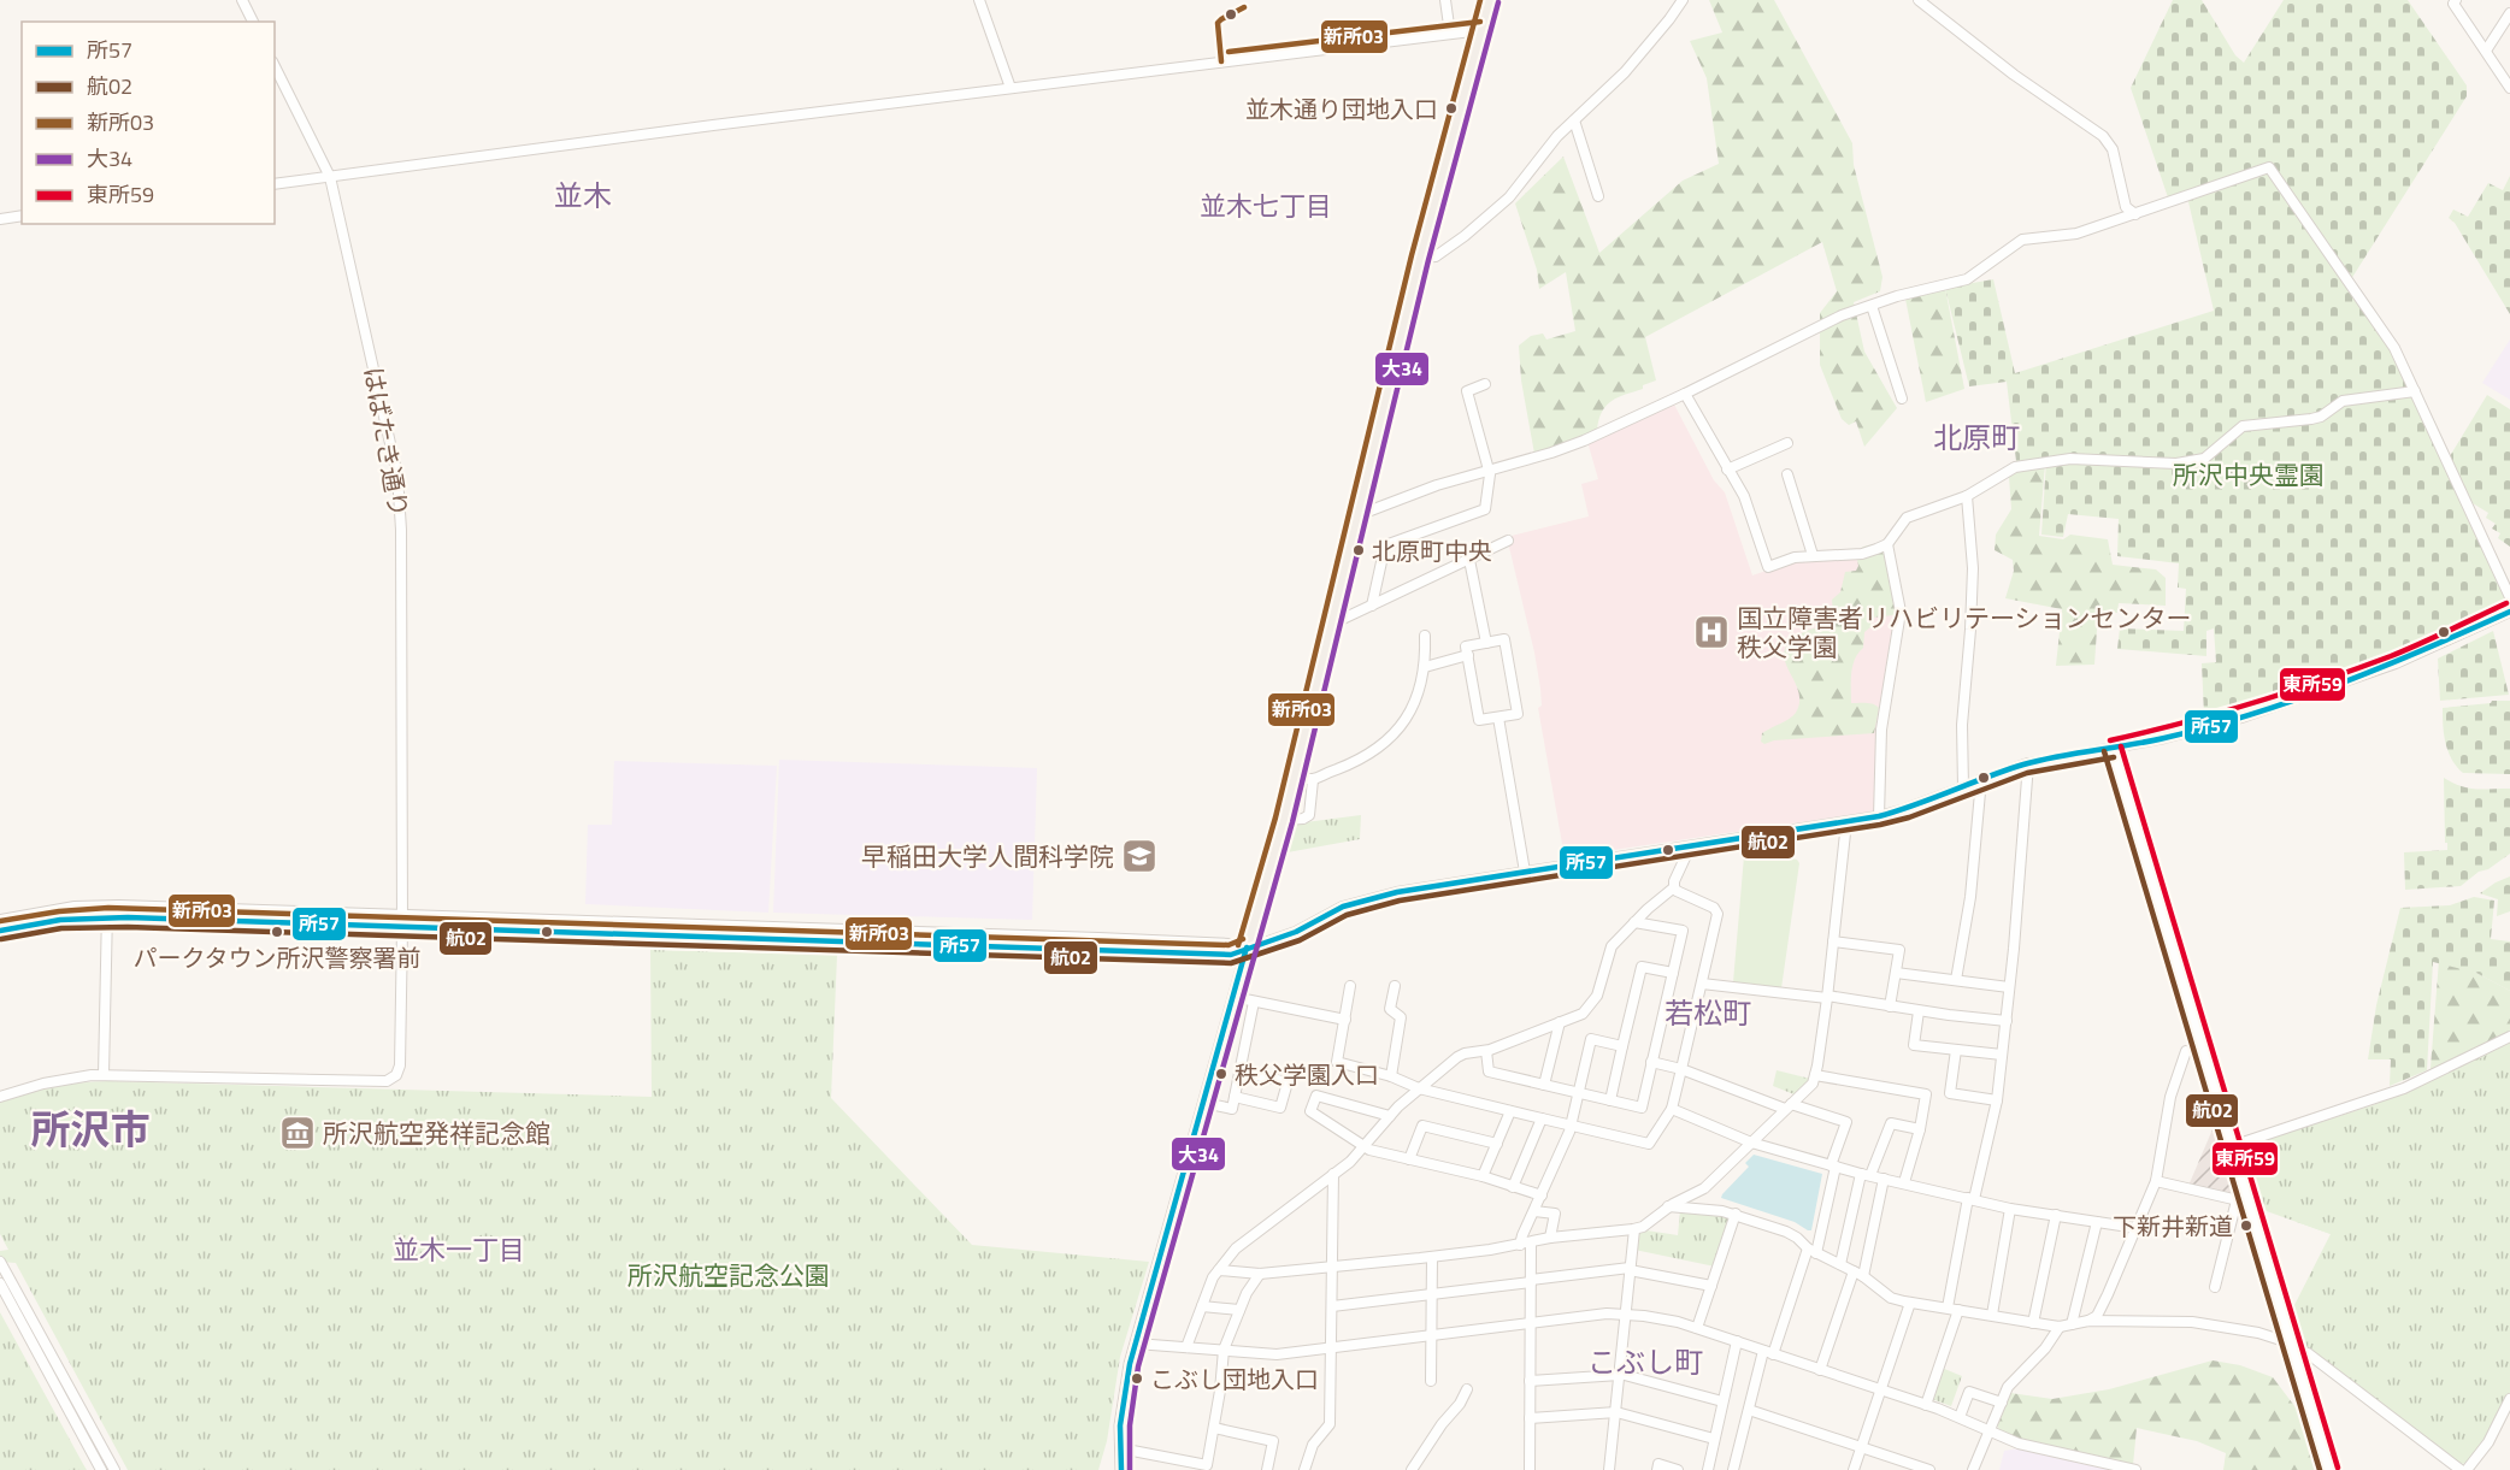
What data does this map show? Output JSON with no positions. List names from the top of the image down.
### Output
{
  "streets": {
    "street": ["はばたき通り"]
  },
  "districts": [
    "並木",
    "並木七丁目",
    "北原町",
    "若松町",
    "所沢市",
    "並木一丁目",
    "こぶし町"
  ],
  "parks": ["所沢中央霊園", "所沢航空記念公園"],
  "places": {
    "other": [
      "並木通り団地入口",
      "北原町中央",
      "パークタウン所沢警察署前",
      "秩父学園入口",
      "下新井新道",
      "こぶし団地入口"
    ],
    "hospital": ["国立障害者リハビリテーションセンター 秩父学園"],
    "school or university": ["早稲田大学人間科学院"],
    "museum": ["所沢航空発祥記念館"]
  },
  "lines": [
    "transit line 新所03",
    "transit line 大34",
    "transit line 東所59",
    "transit line 所57",
    "transit line 航02"
  ],
  "legend": [
    "所57",
    "航02",
    "新所03",
    "大34",
    "東所59"
  ]
}
